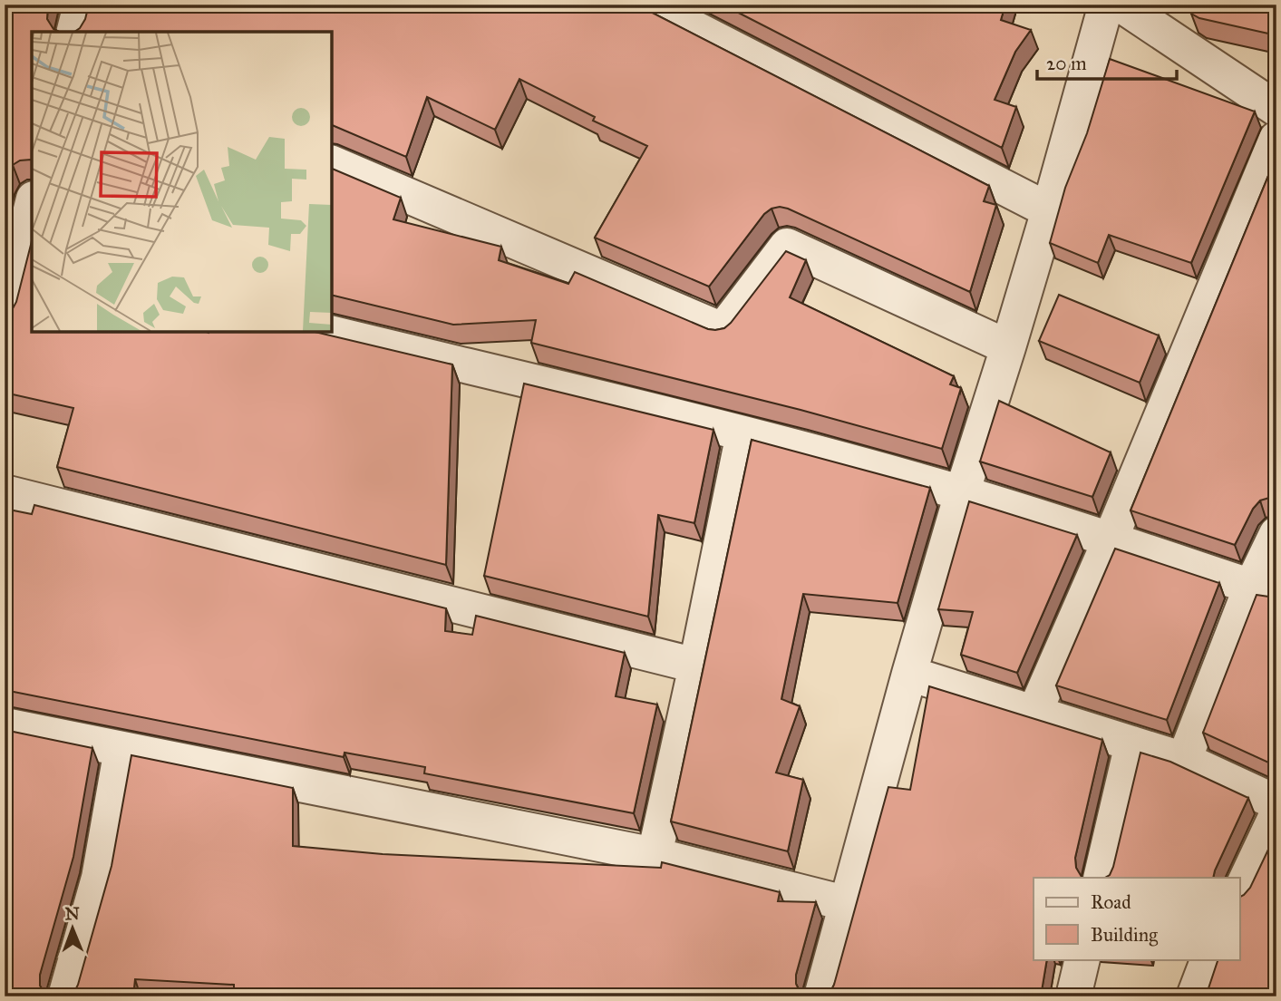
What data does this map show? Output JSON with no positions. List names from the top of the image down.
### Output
{
  "legend": ["Road", "Building"],
  "scale_bar": "20 m",
  "north": "top"
}
